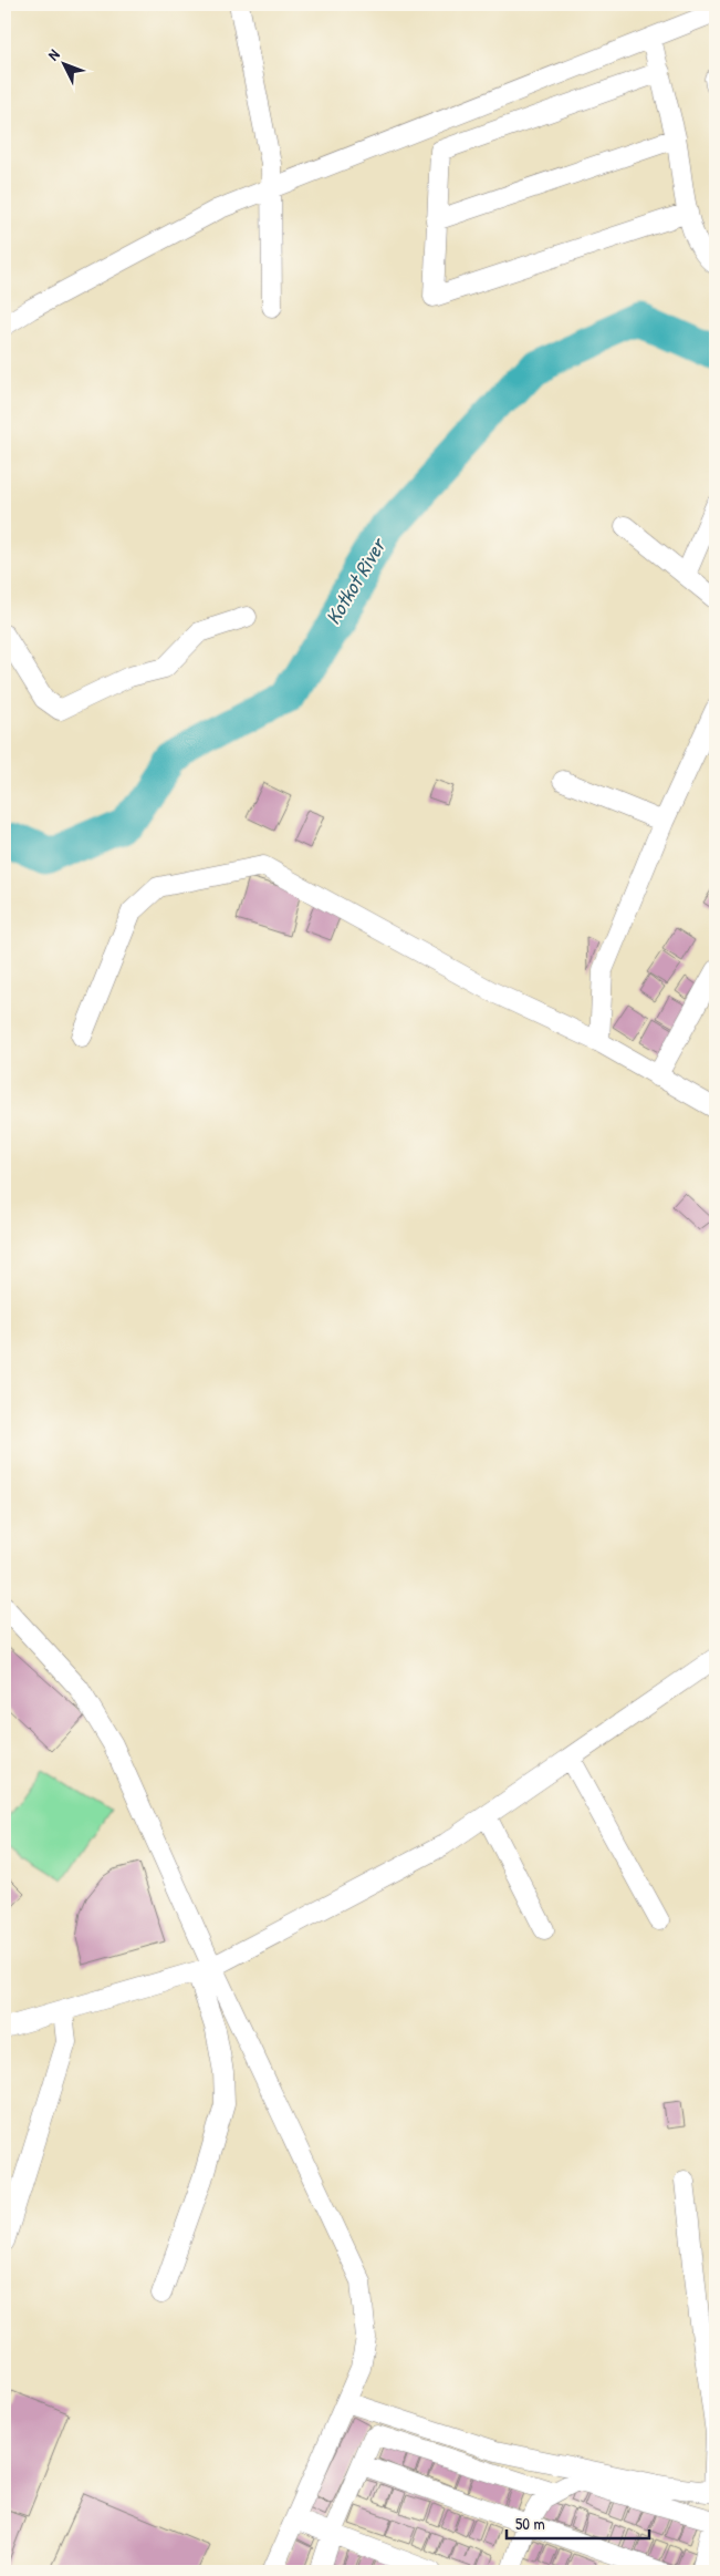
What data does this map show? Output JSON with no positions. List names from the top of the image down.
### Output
{
  "water": ["Kotkot River"],
  "scale_bar": "50 m",
  "north": "top left"
}
